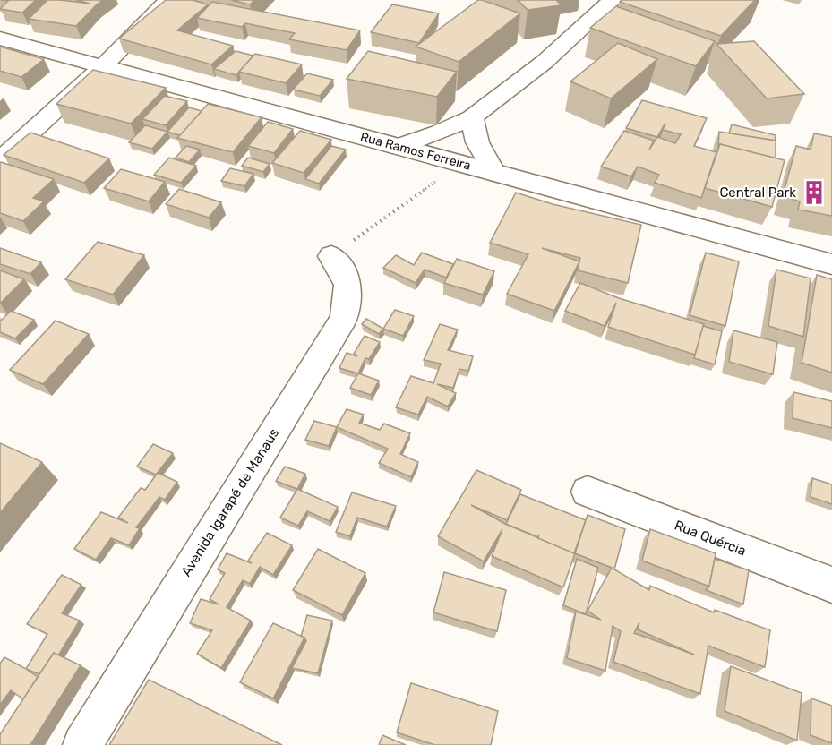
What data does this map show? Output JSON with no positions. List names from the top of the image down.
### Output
{
  "streets": {
    "main road": ["Rua Ramos Ferreira", "Avenida Igarapé de Manaus", "Rua Quércia"]
  },
  "places": {
    "building": ["Central Park"]
  }
}
